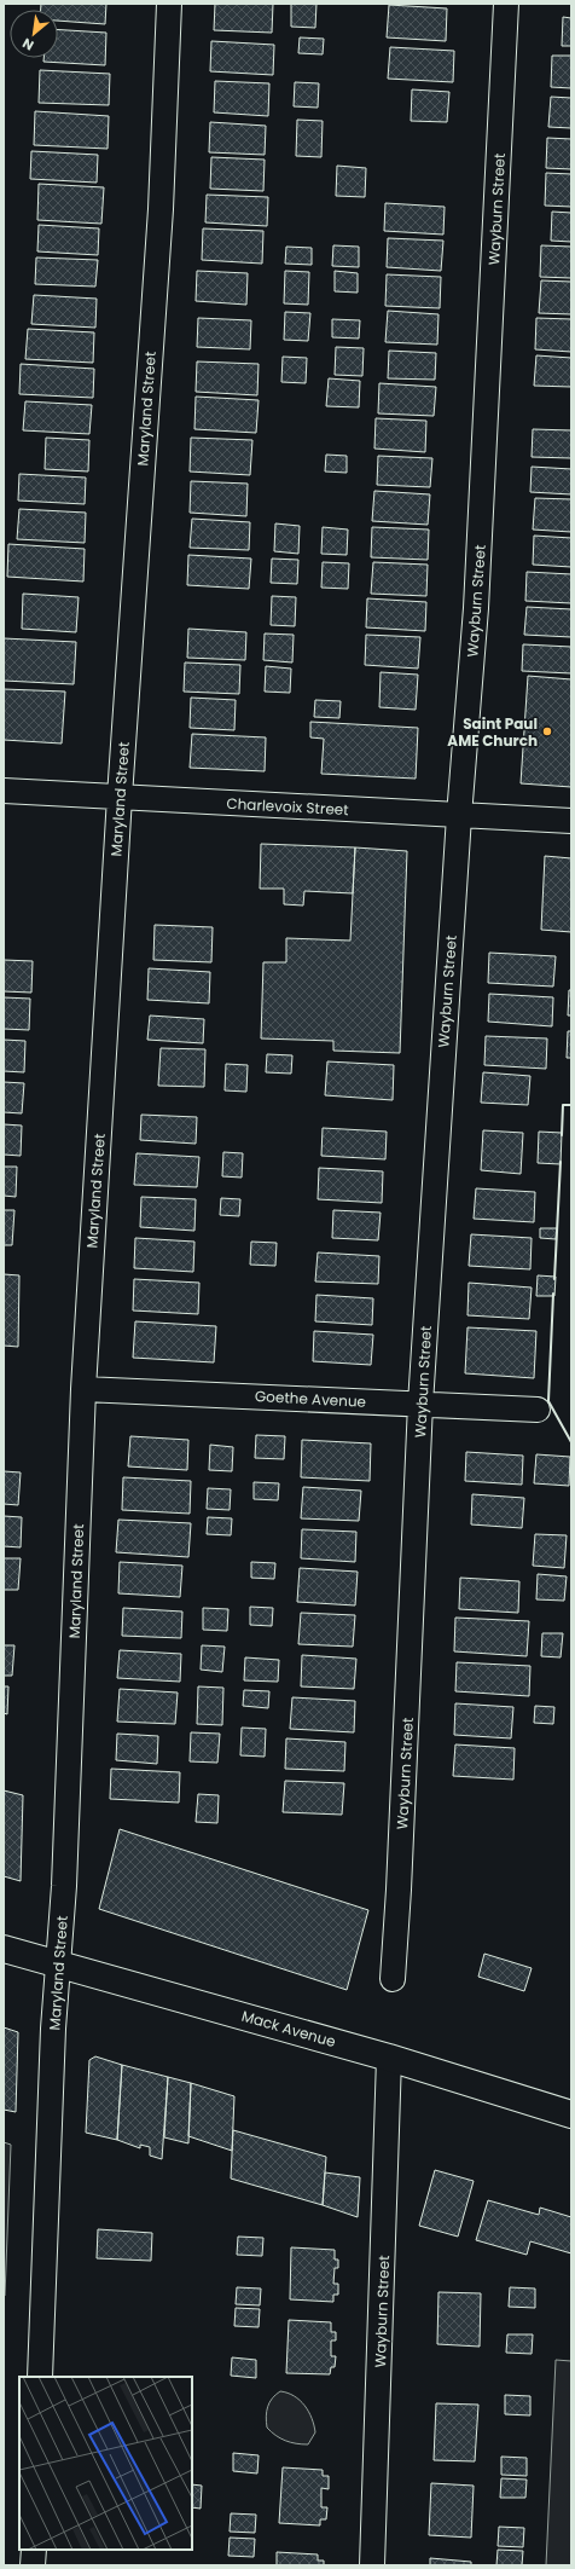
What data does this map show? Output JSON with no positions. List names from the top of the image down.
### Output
{
  "streets": {
    "main road": ["Mack Avenue"],
    "street": [
      "Wayburn Street",
      "Maryland Street",
      "Charlevoix Street",
      "Goethe Avenue"
    ]
  },
  "crossings": [
    ["Wayburn Street", "Charlevoix Street"],
    ["Wayburn Street", "Goethe Avenue"],
    ["Wayburn Street", "Mack Avenue"],
    ["Maryland Street", "Charlevoix Street"],
    ["Maryland Street", "Goethe Avenue"],
    ["Maryland Street", "Mack Avenue"]
  ],
  "places": ["Saint Paul AME Church"],
  "north": "bottom left"
}
